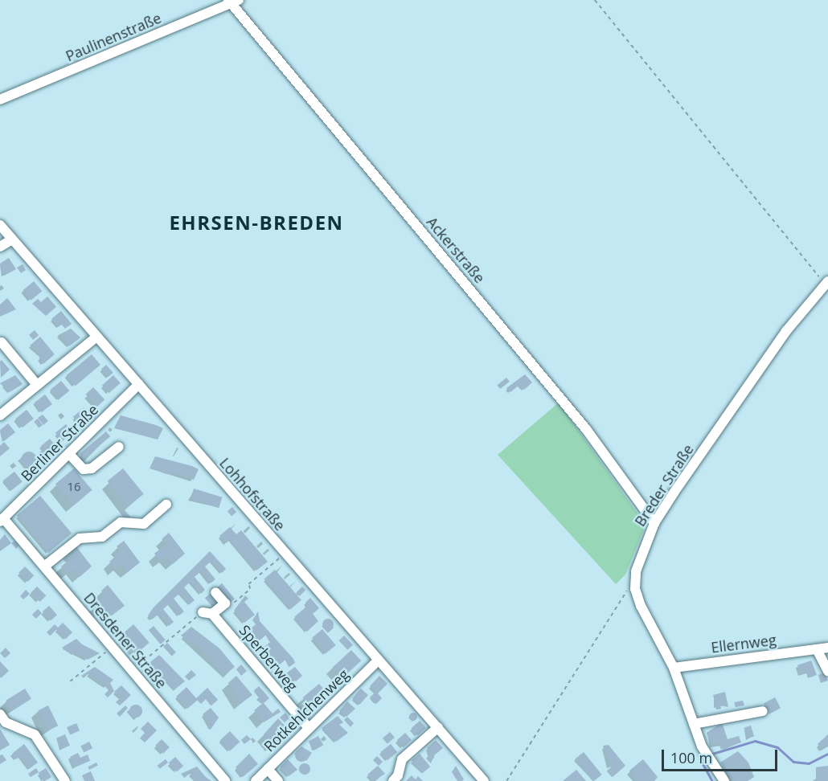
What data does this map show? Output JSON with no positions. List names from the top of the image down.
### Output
{
  "streets": {
    "street": [
      "Paulinenstraße",
      "Ackerstraße",
      "Berliner Straße",
      "Breder Straße",
      "Lohhofstraße",
      "Dresdener Straße",
      "Ellernweg",
      "Sperberweg",
      "Rotkehlchenweg"
    ]
  },
  "crossings": [
    ["Paulinenstraße", "Ackerstraße"],
    ["Ackerstraße", "Breder Straße"],
    ["Berliner Straße", "Lohhofstraße"],
    ["Berliner Straße", "Dresdener Straße"],
    ["Breder Straße", "Ellernweg"],
    ["Lohhofstraße", "Rotkehlchenweg"],
    ["Sperberweg", "Rotkehlchenweg"]
  ],
  "districts": ["EHRSEN-BREDEN"],
  "house_numbers": ["16"],
  "scale_bar": "100 m"
}
